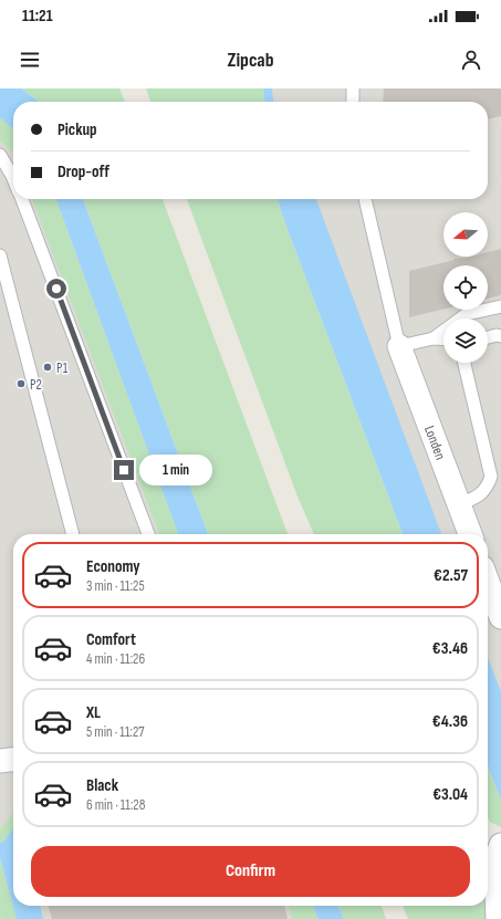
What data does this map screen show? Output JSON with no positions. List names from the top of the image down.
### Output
{
  "streets": {
    "street": ["Londen"]
  },
  "places": ["P1", "P2"],
  "north": "left",
  "page": {
    "status": "11:21",
    "header": "Zipcab",
    "banner": ["Pickup", "Drop-off"],
    "bubble": "1 min",
    "list": [
      {
        "name": "Economy",
        "note": "3 min · 11:25",
        "value": "€2.57"
      },
      {
        "name": "Comfort",
        "note": "4 min · 11:26",
        "value": "€3.46"
      },
      {
        "name": "XL",
        "note": "5 min · 11:27",
        "value": "€4.36"
      },
      {
        "name": "Black",
        "note": "6 min · 11:28",
        "value": "€3.04"
      }
    ],
    "buttons": "Confirm"
  }
}
